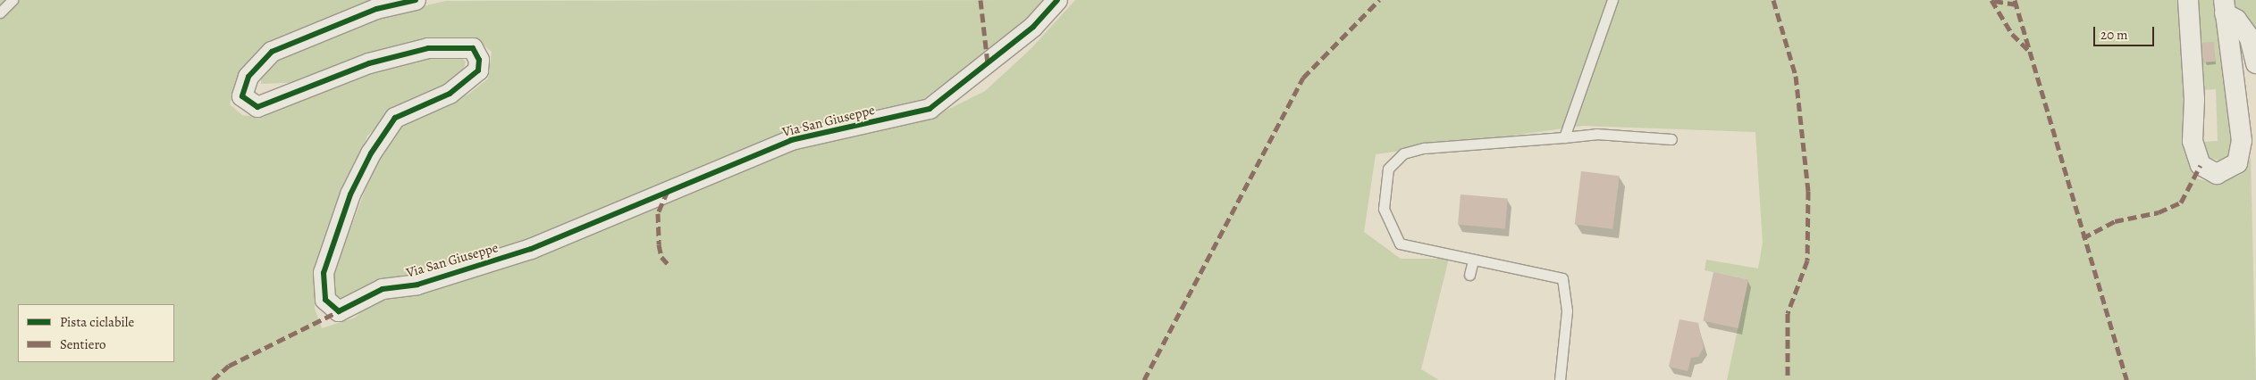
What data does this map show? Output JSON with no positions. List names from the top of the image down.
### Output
{
  "streets": {
    "street": ["Via San Giuseppe"]
  },
  "legend": ["Pista ciclabile", "Sentiero"],
  "scale_bar": "20 m"
}
